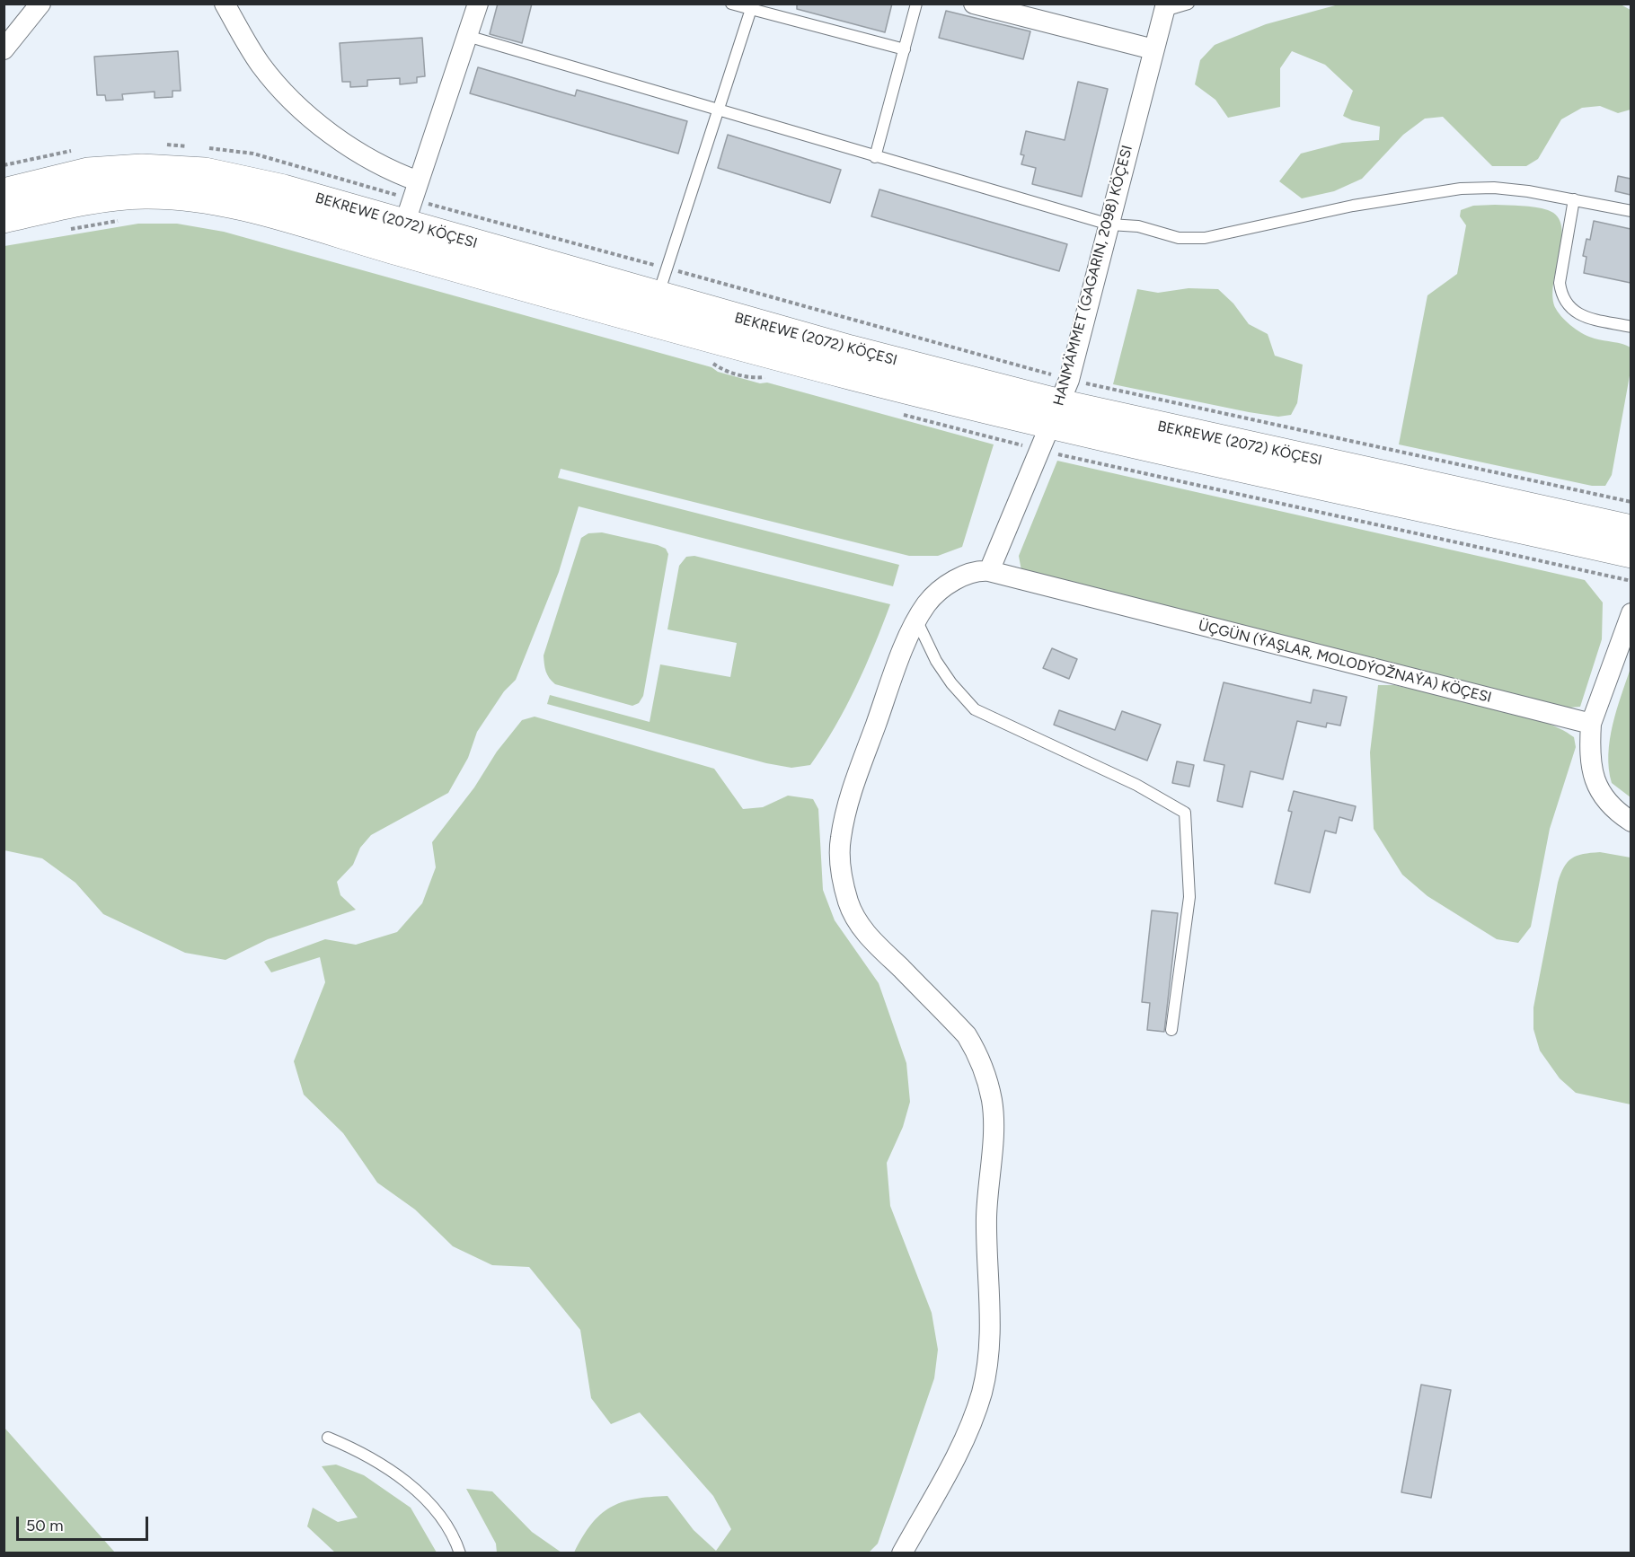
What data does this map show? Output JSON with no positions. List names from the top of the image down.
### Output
{
  "streets": {
    "main road": ["BEKREWE (2072) KÖÇESI"],
    "street": ["HANMÄMMET (GAGARIN, 2098) KÖÇESI", "ÜÇGÜN (ÝAŞLAR, MOLODÝOŽNAÝA) KÖÇESI"]
  },
  "crossings": [
    ["BEKREWE (2072) KÖÇESI", "HANMÄMMET (GAGARIN, 2098) KÖÇESI"],
    ["HANMÄMMET (GAGARIN, 2098) KÖÇESI", "ÜÇGÜN (ÝAŞLAR, MOLODÝOŽNAÝA) KÖÇESI"]
  ],
  "scale_bar": "50 m"
}
